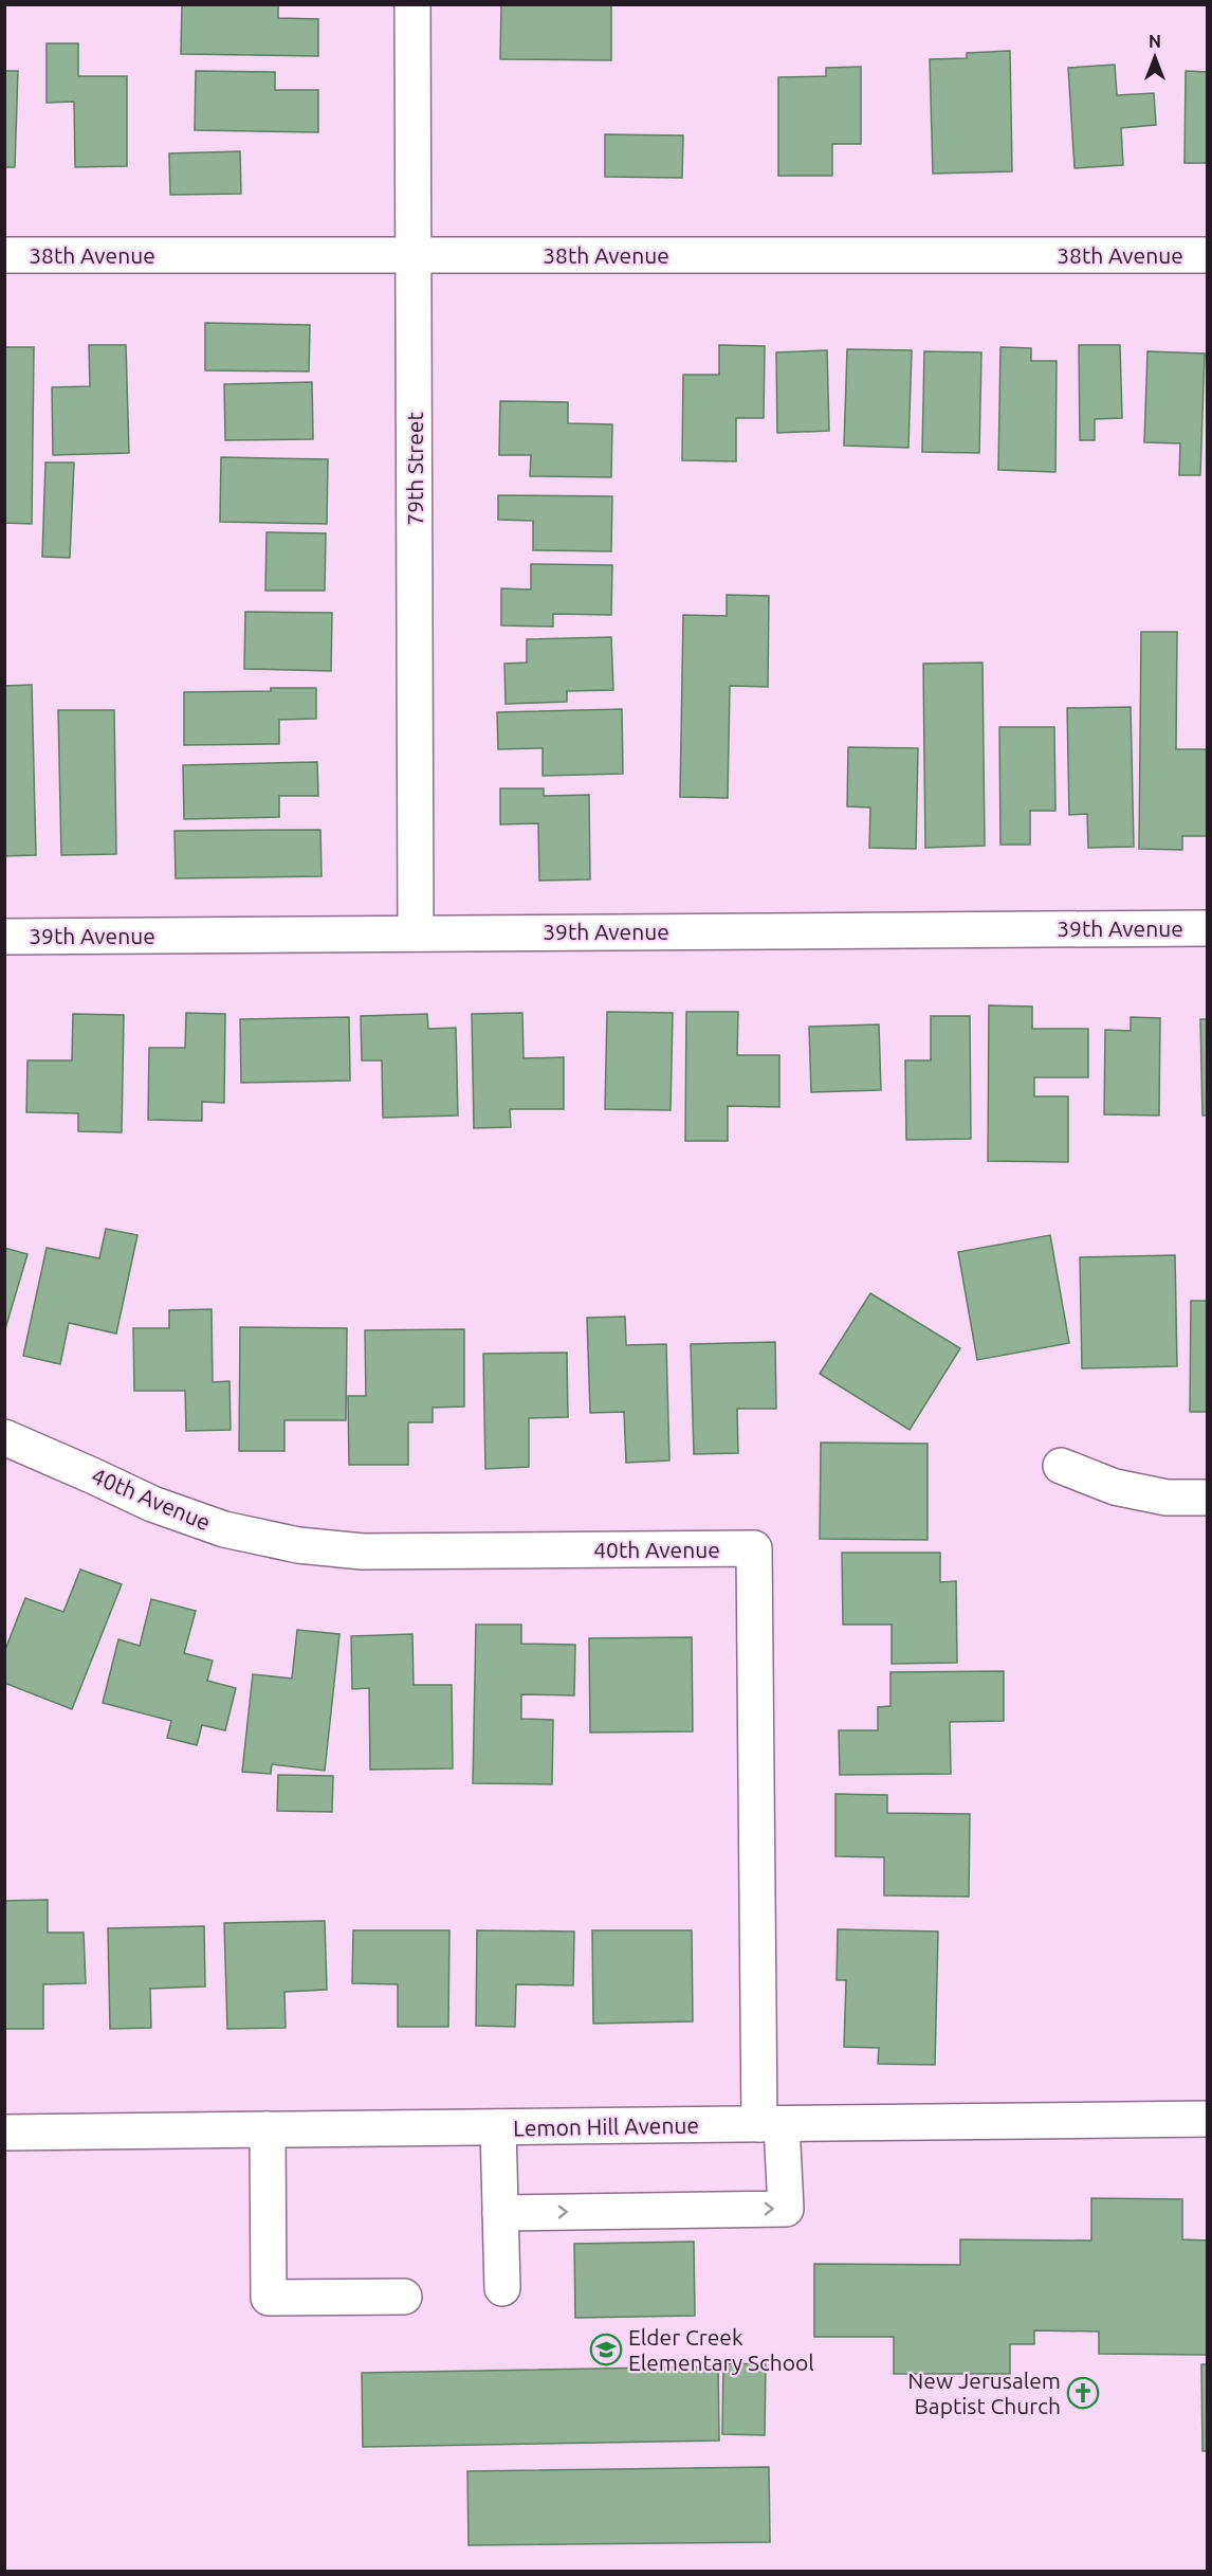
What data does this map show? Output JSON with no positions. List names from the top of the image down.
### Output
{
  "streets": {
    "street": [
      "38th Avenue",
      "79th Street",
      "39th Avenue",
      "40th Avenue",
      "Lemon Hill Avenue"
    ]
  },
  "crossings": [
    ["38th Avenue", "79th Street"],
    ["79th Street", "39th Avenue"],
    ["40th Avenue", "Lemon Hill Avenue"]
  ],
  "places": {
    "school or university": ["Elder Creek Elementary School"],
    "church": ["New Jerusalem Baptist Church"]
  },
  "north": "top"
}
